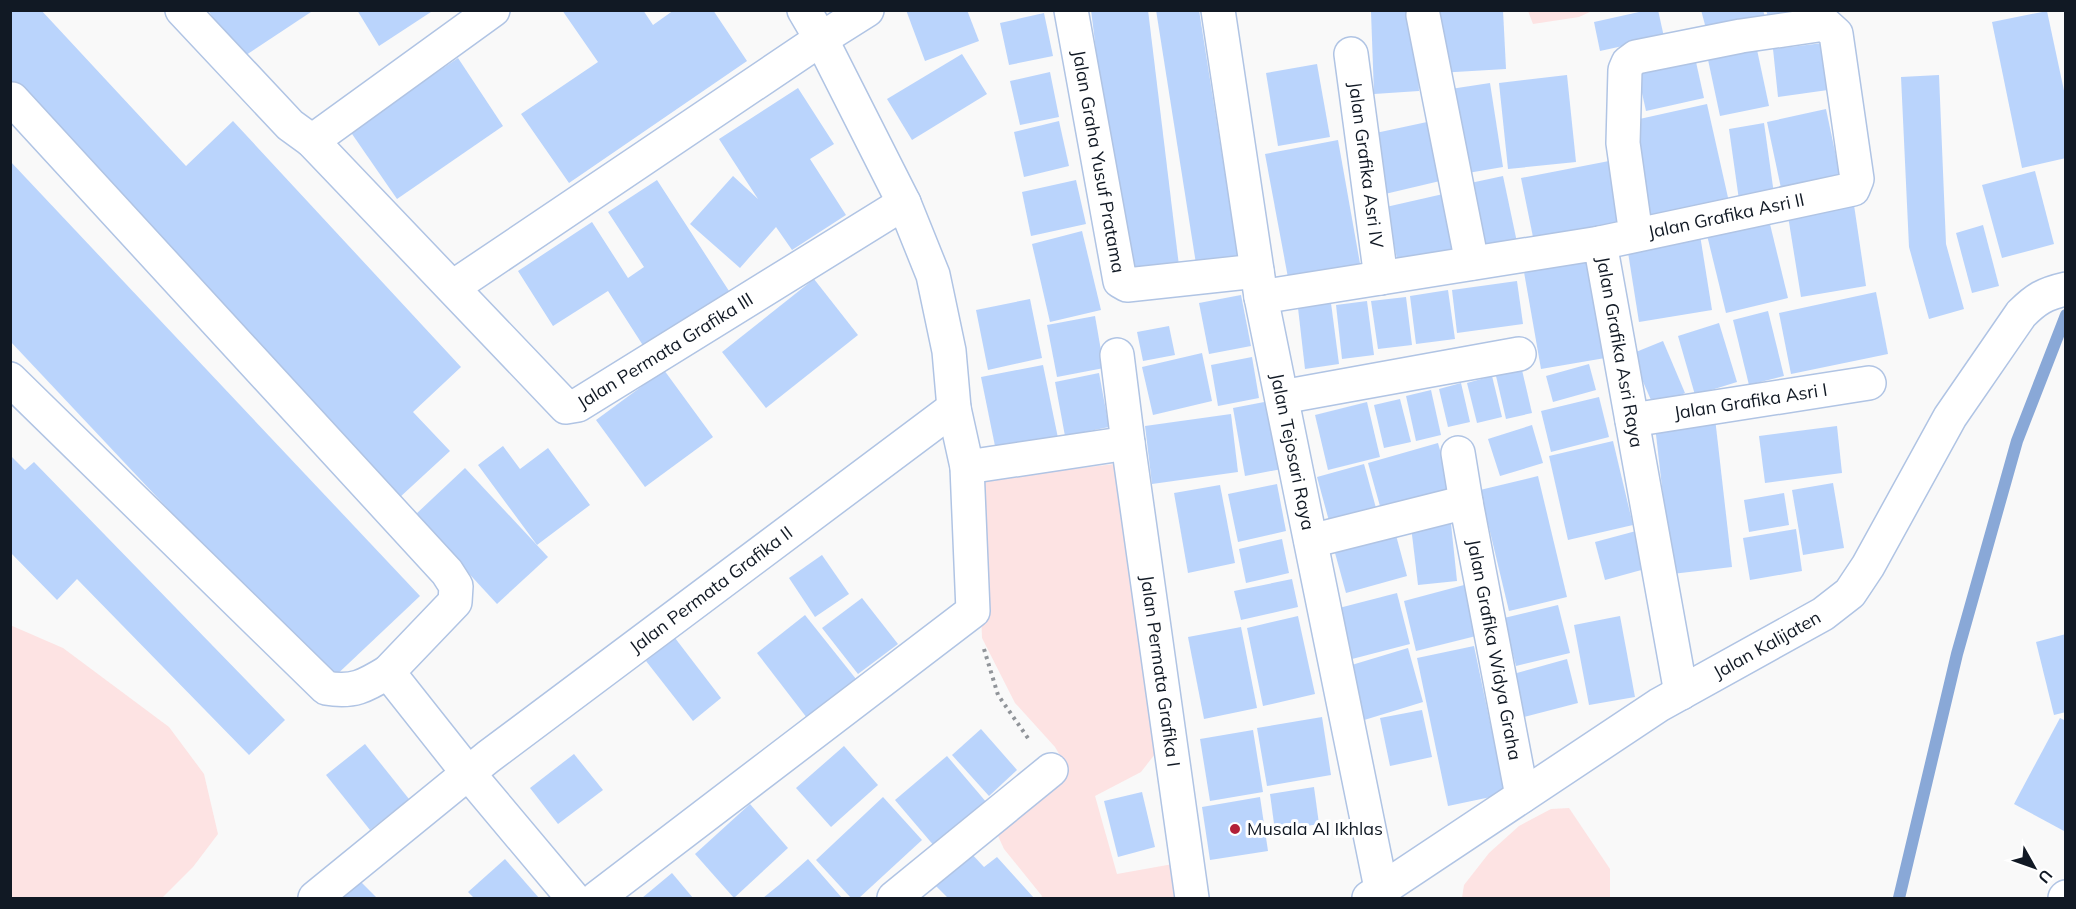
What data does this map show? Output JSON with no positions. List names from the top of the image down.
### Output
{
  "streets": {
    "street": [
      "Jalan Graha Yusuf Pratama",
      "Jalan Grafika Asri IV",
      "Jalan Grafika Asri II",
      "Jalan Permata Grafika III",
      "Jalan Grafika Asri Raya",
      "Jalan Grafika Asri I",
      "Jalan Tejosari Raya",
      "Jalan Permata Grafika II",
      "Jalan Kalijaten",
      "Jalan Grafika Widya Graha",
      "Jalan Permata Grafika I"
    ]
  },
  "crossings": [
    ["Jalan Graha Yusuf Pratama", "Jalan Grafika Asri Raya"],
    ["Jalan Graha Yusuf Pratama", "Jalan Tejosari Raya"],
    ["Jalan Grafika Asri IV", "Jalan Grafika Asri Raya"],
    ["Jalan Grafika Asri II", "Jalan Grafika Asri Raya"],
    ["Jalan Grafika Asri Raya", "Jalan Grafika Asri I"],
    ["Jalan Grafika Asri Raya", "Jalan Tejosari Raya"],
    ["Jalan Grafika Asri Raya", "Jalan Kalijaten"],
    ["Jalan Tejosari Raya", "Jalan Kalijaten"],
    ["Jalan Kalijaten", "Jalan Grafika Widya Graha"]
  ],
  "places": ["Musala Al Ikhlas"],
  "north": "bottom right"
}
